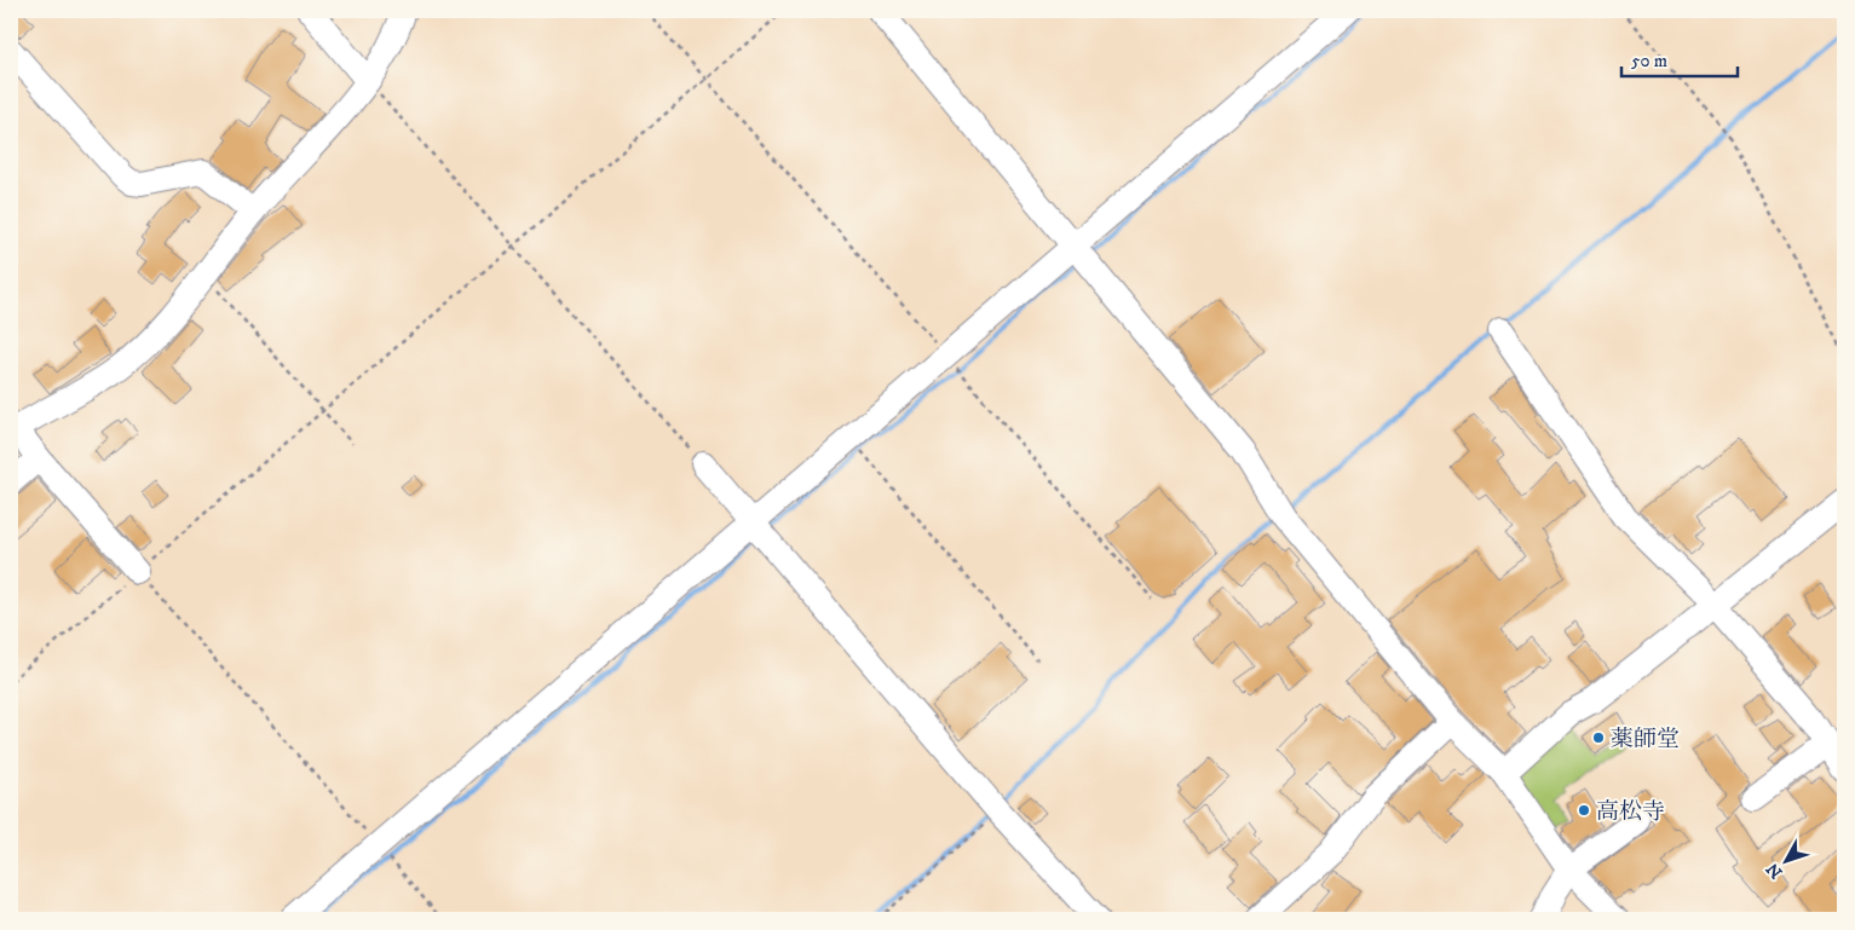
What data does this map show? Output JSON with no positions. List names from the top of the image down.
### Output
{
  "places": ["薬師堂", "高松寺"],
  "scale_bar": "50 m",
  "north": "bottom left"
}
